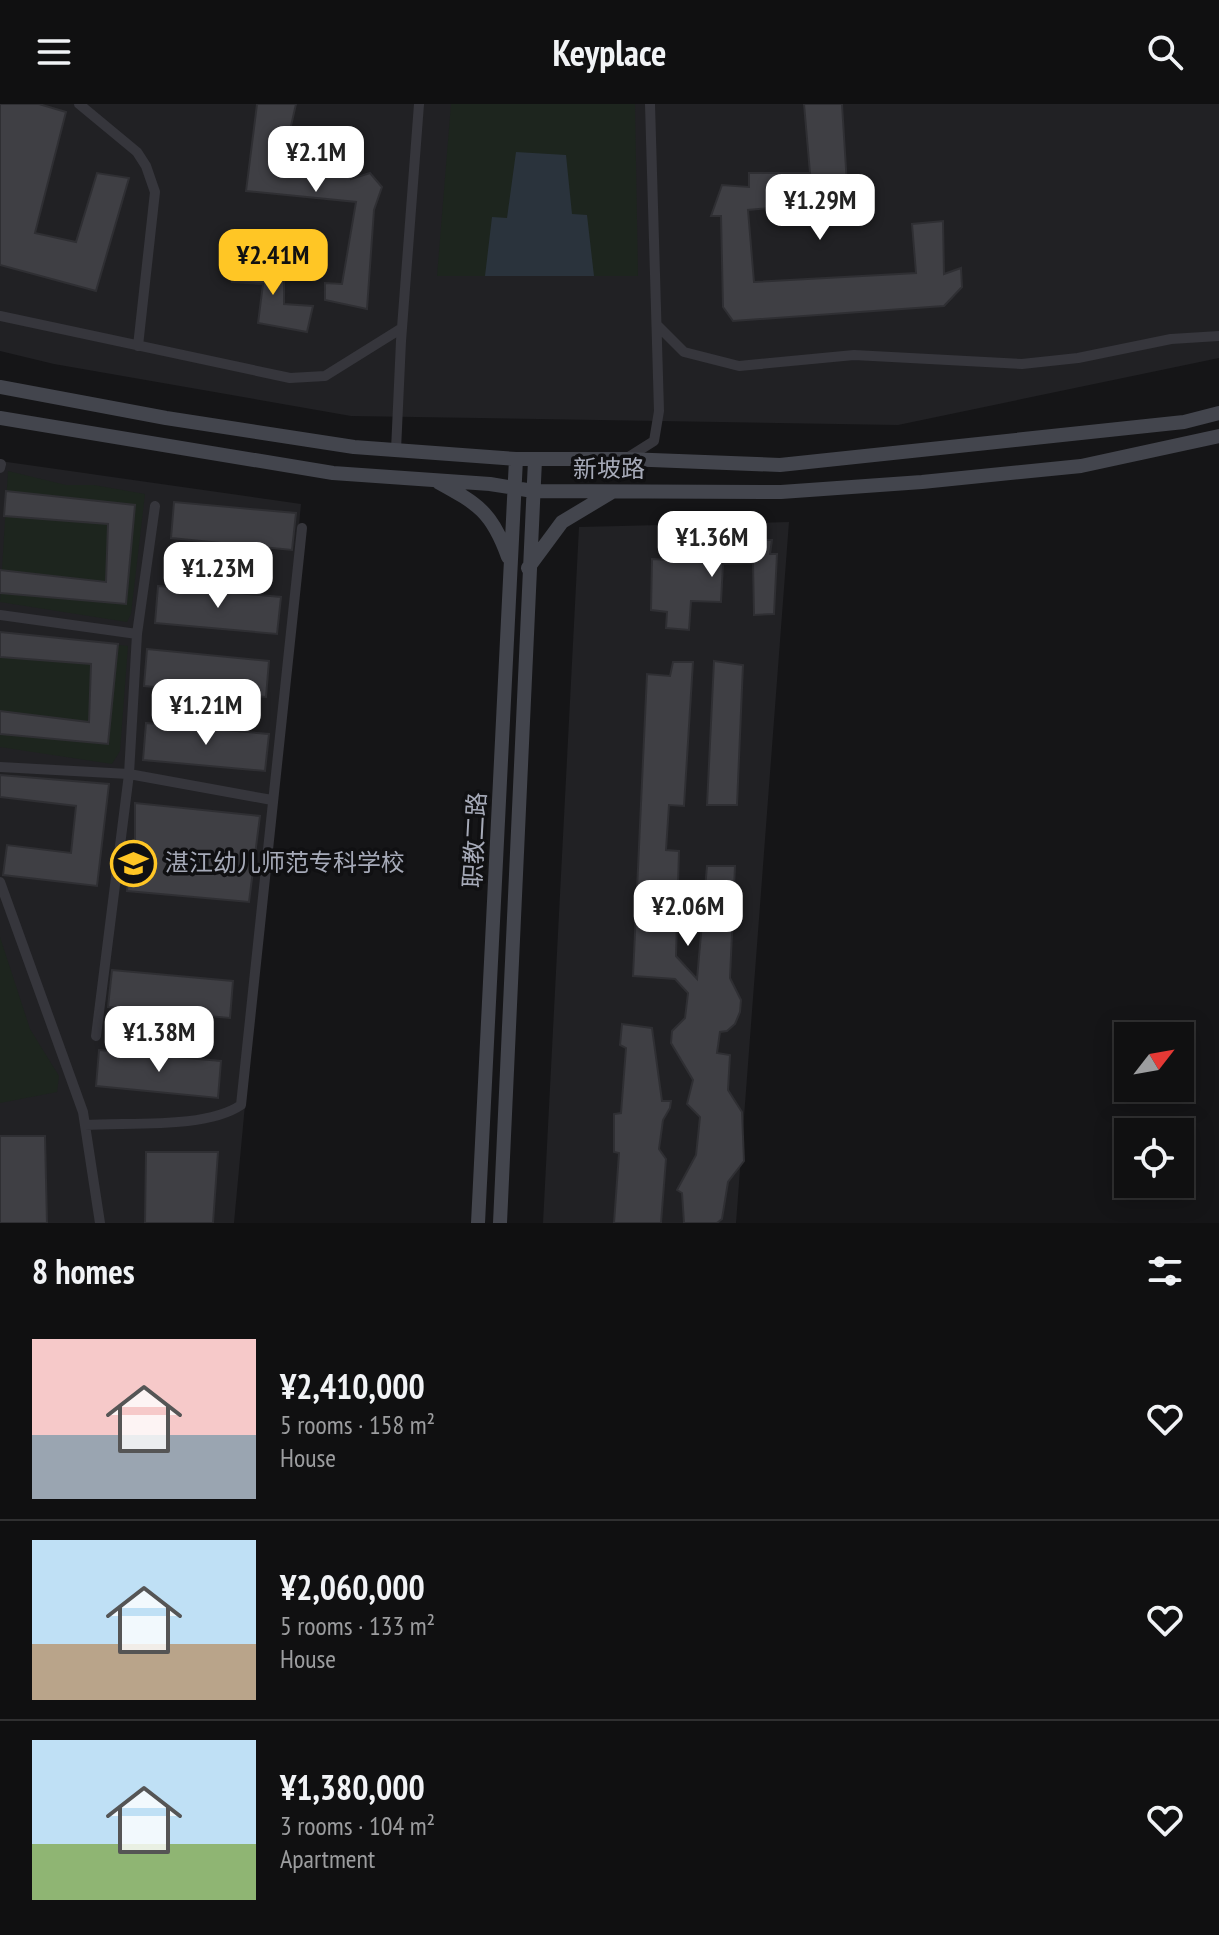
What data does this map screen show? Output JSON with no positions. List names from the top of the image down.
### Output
{
  "streets": {
    "street": ["新坡路", "职教二路"]
  },
  "crossings": [
    ["新坡路", "职教二路"]
  ],
  "places": {
    "school or university": ["湛江幼儿师范专科学校"]
  },
  "north": "top right",
  "page": {
    "header": "Keyplace",
    "price": [
      "¥2.1M",
      "¥1.29M",
      "¥2.41M",
      "¥1.36M",
      "¥1.23M",
      "¥1.21M",
      "¥2.06M",
      "¥1.38M"
    ],
    "heading": "8 homes",
    "list": [
      {
        "name": "¥2,410,000",
        "note": "5 rooms · 158 m² · House"
      },
      {
        "name": "¥2,060,000",
        "note": "5 rooms · 133 m² · House"
      },
      {
        "name": "¥1,380,000",
        "note": "3 rooms · 104 m² · Apartment"
      }
    ]
  }
}
